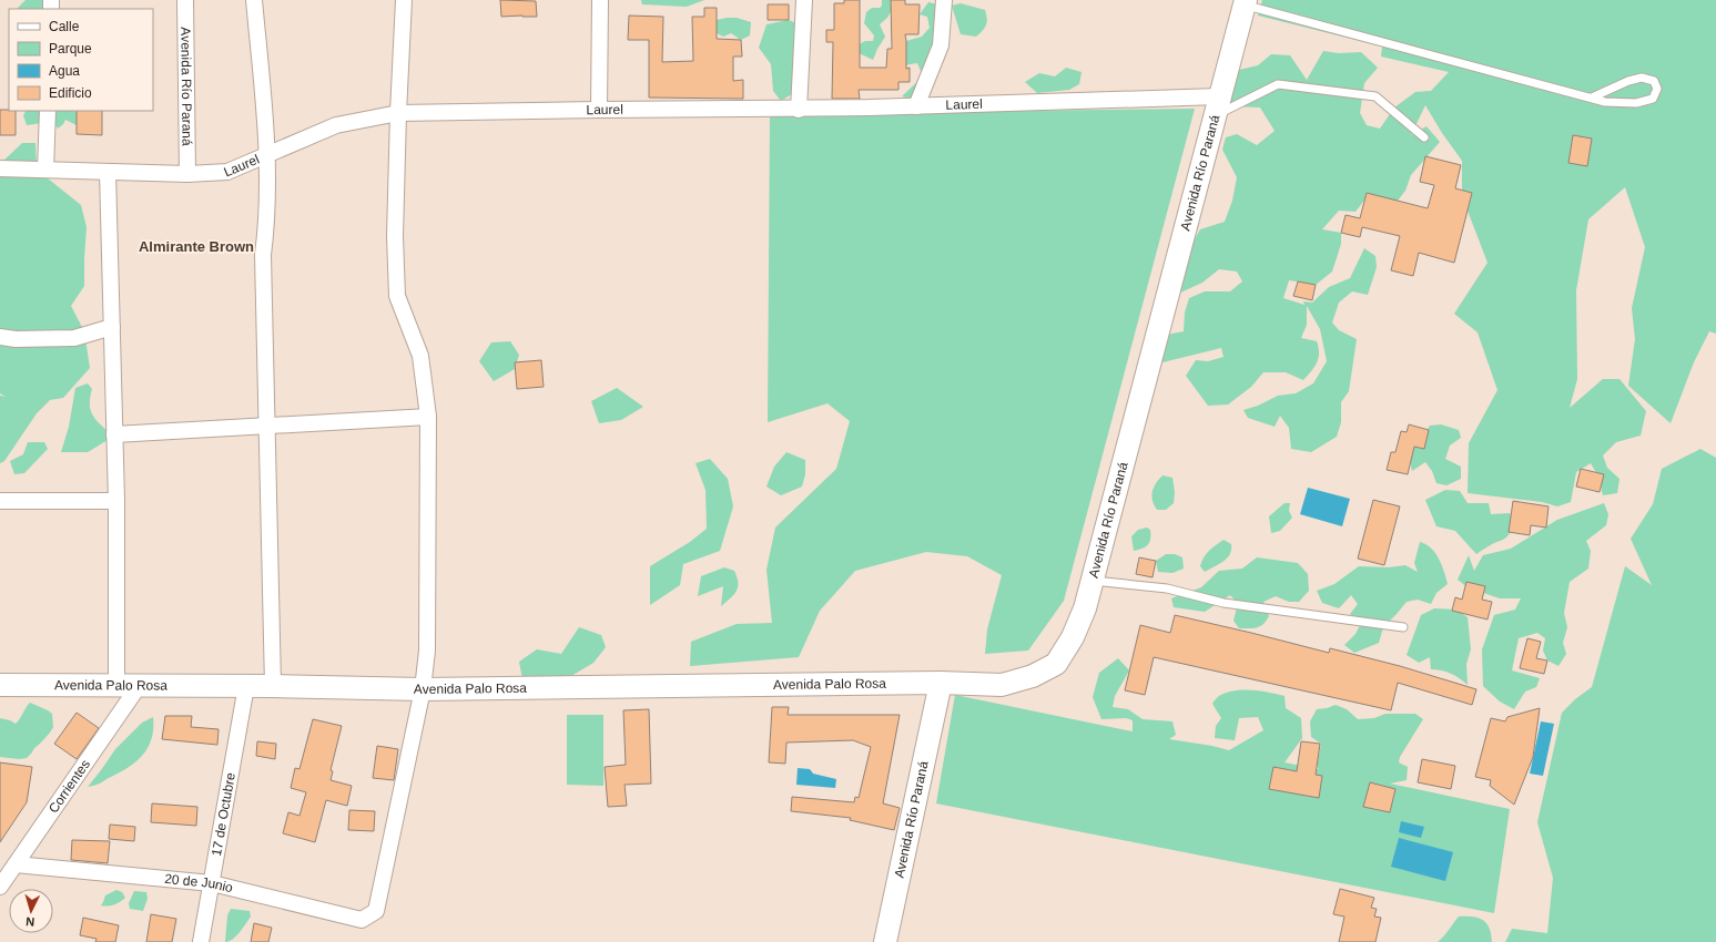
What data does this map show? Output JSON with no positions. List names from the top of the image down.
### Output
{
  "streets": {
    "main road": ["Avenida Río Paraná", "Avenida Palo Rosa"],
    "street": [
      "Laurel",
      "Corrientes",
      "17 de Octubre",
      "20 de Junio"
    ]
  },
  "crossings": [
    ["Avenida Río Paraná", "Laurel"],
    ["Avenida Río Paraná", "Avenida Palo Rosa"],
    ["Avenida Palo Rosa", "Corrientes"],
    ["Avenida Palo Rosa", "17 de Octubre"],
    ["Avenida Palo Rosa", "20 de Junio"],
    ["Corrientes", "20 de Junio"],
    ["17 de Octubre", "20 de Junio"]
  ],
  "districts": ["Almirante Brown"],
  "legend": [
    "Calle",
    "Parque",
    "Agua",
    "Edificio"
  ],
  "north": "bottom"
}
